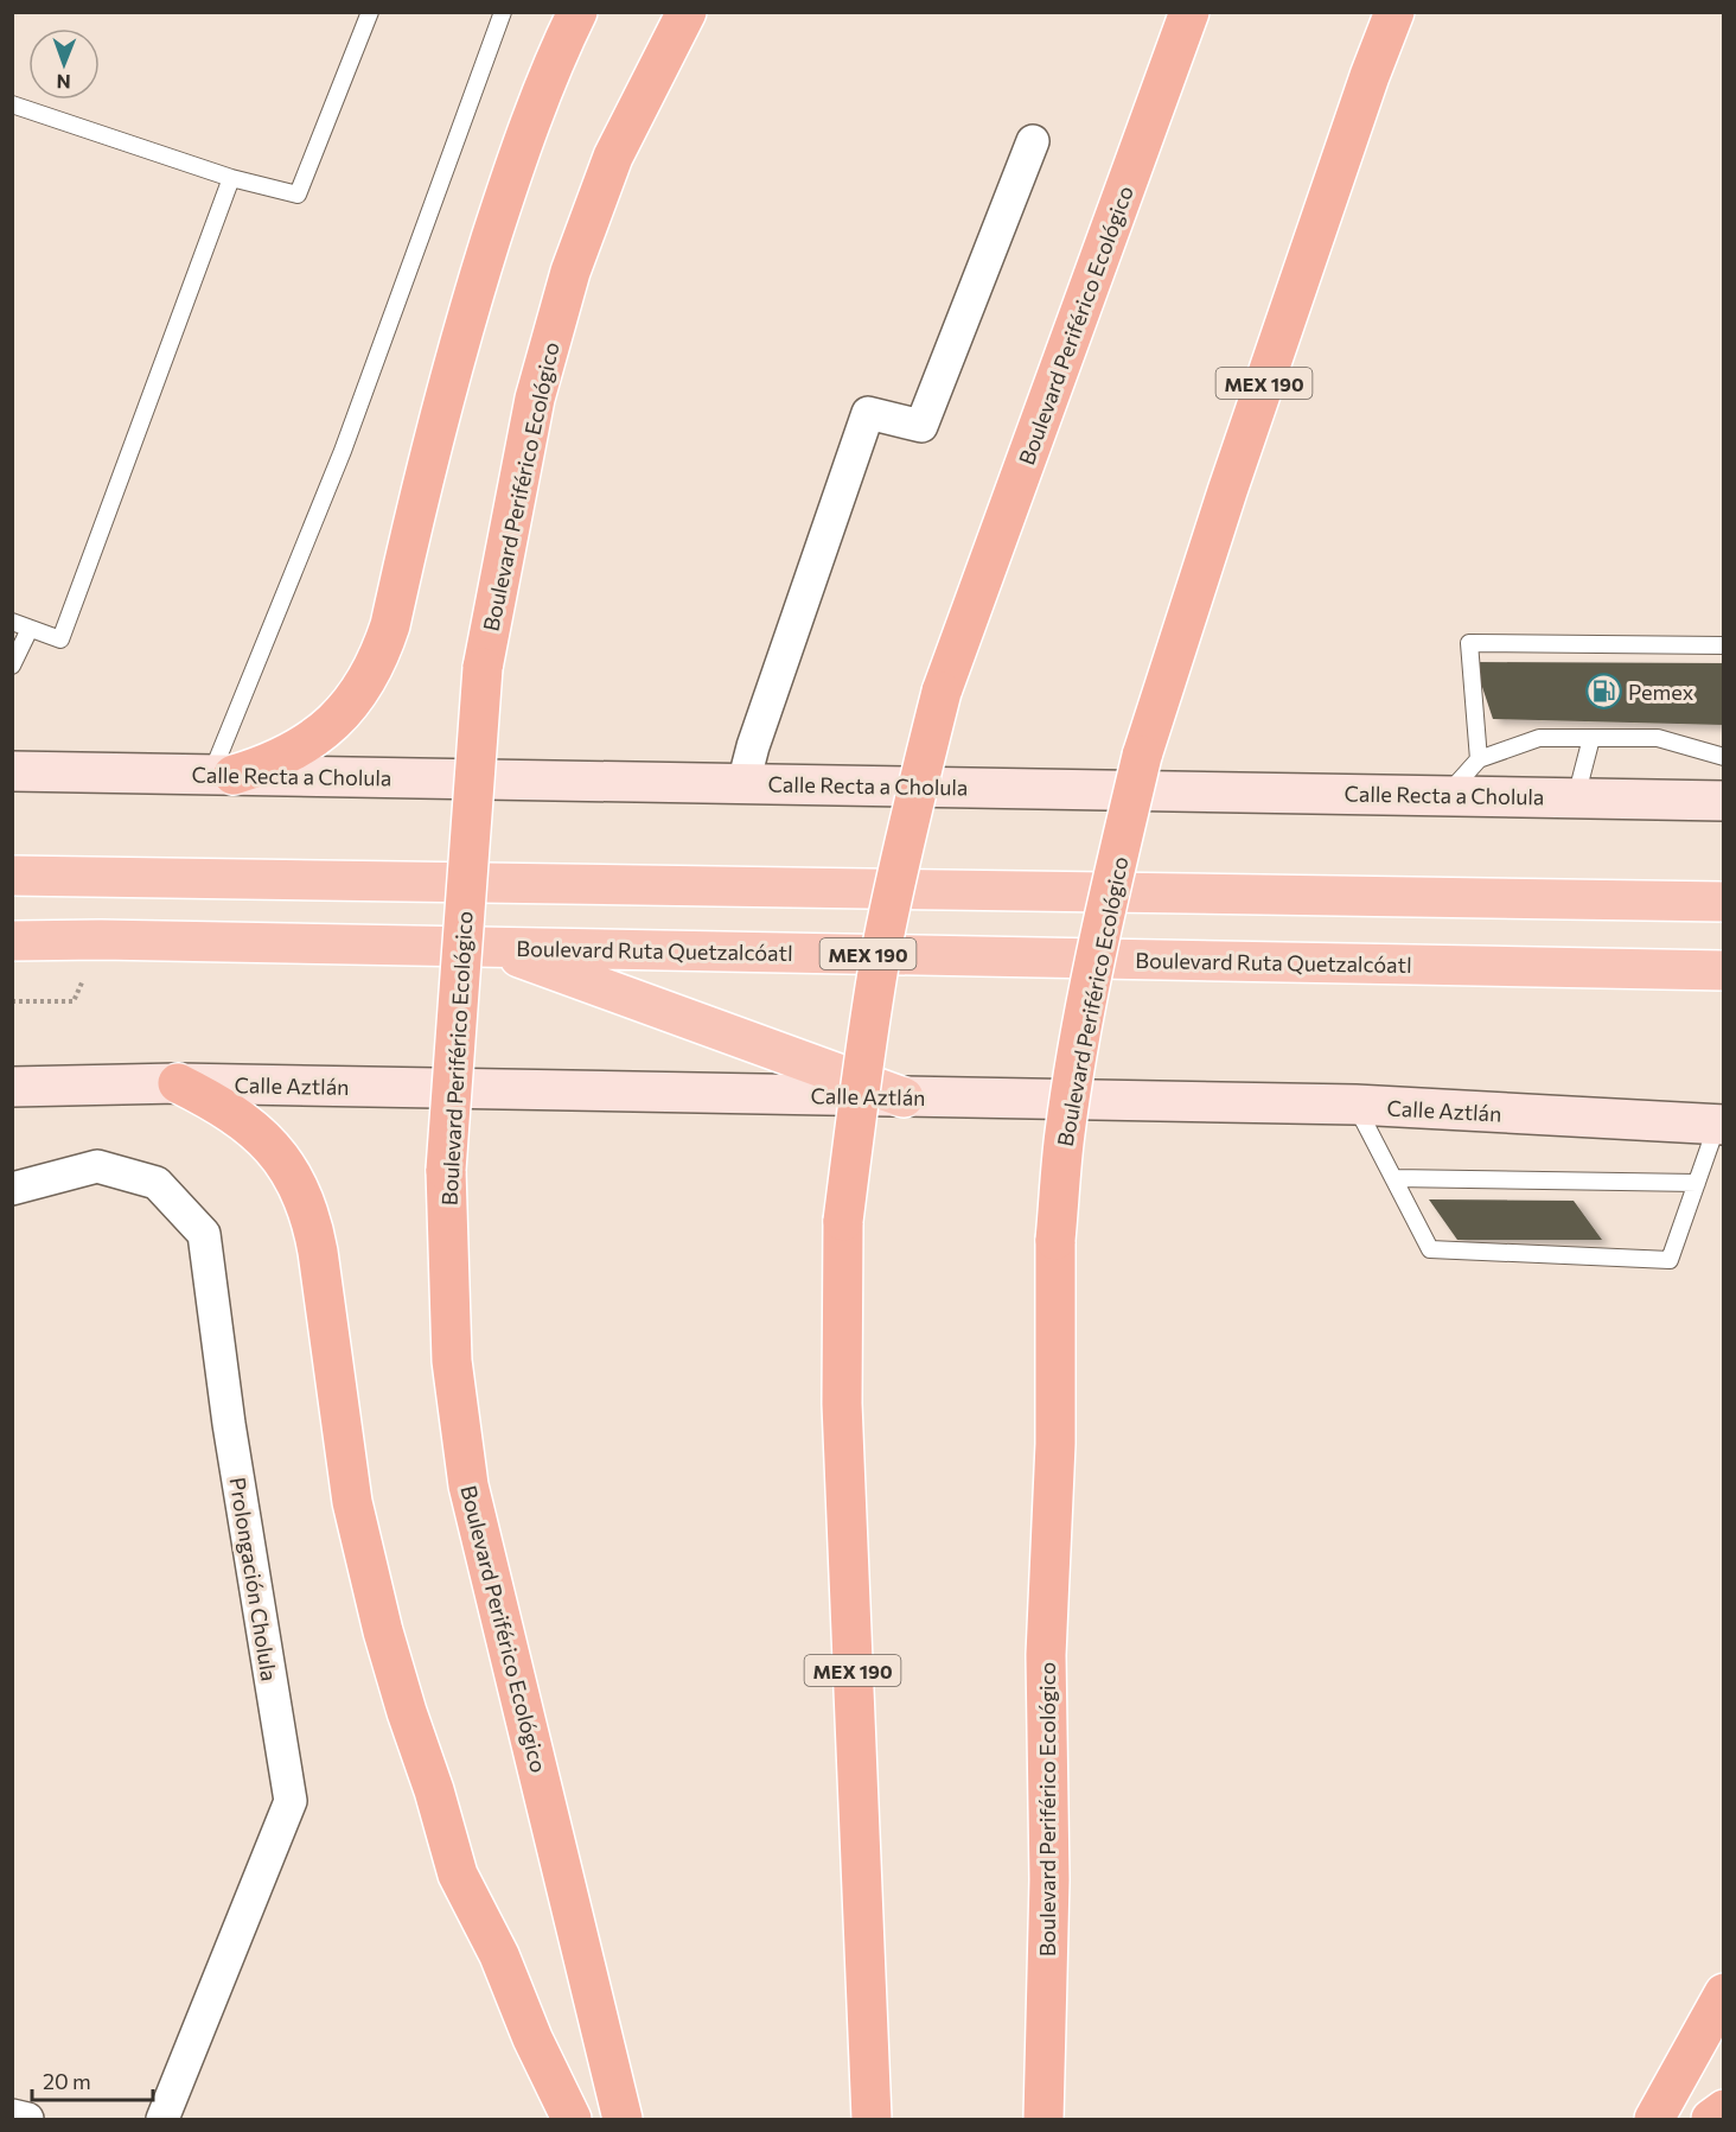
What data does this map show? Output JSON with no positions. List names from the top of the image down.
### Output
{
  "streets": {
    "highway": ["Boulevard Periférico Ecológico", "MEX 190"],
    "main road": ["Calle Recta a Cholula", "Boulevard Ruta Quetzalcóatl", "Calle Aztlán"],
    "street": ["Prolongación Cholula"]
  },
  "places": {
    "fuel station": ["Pemex"]
  },
  "scale_bar": "20 m",
  "north": "bottom"
}
